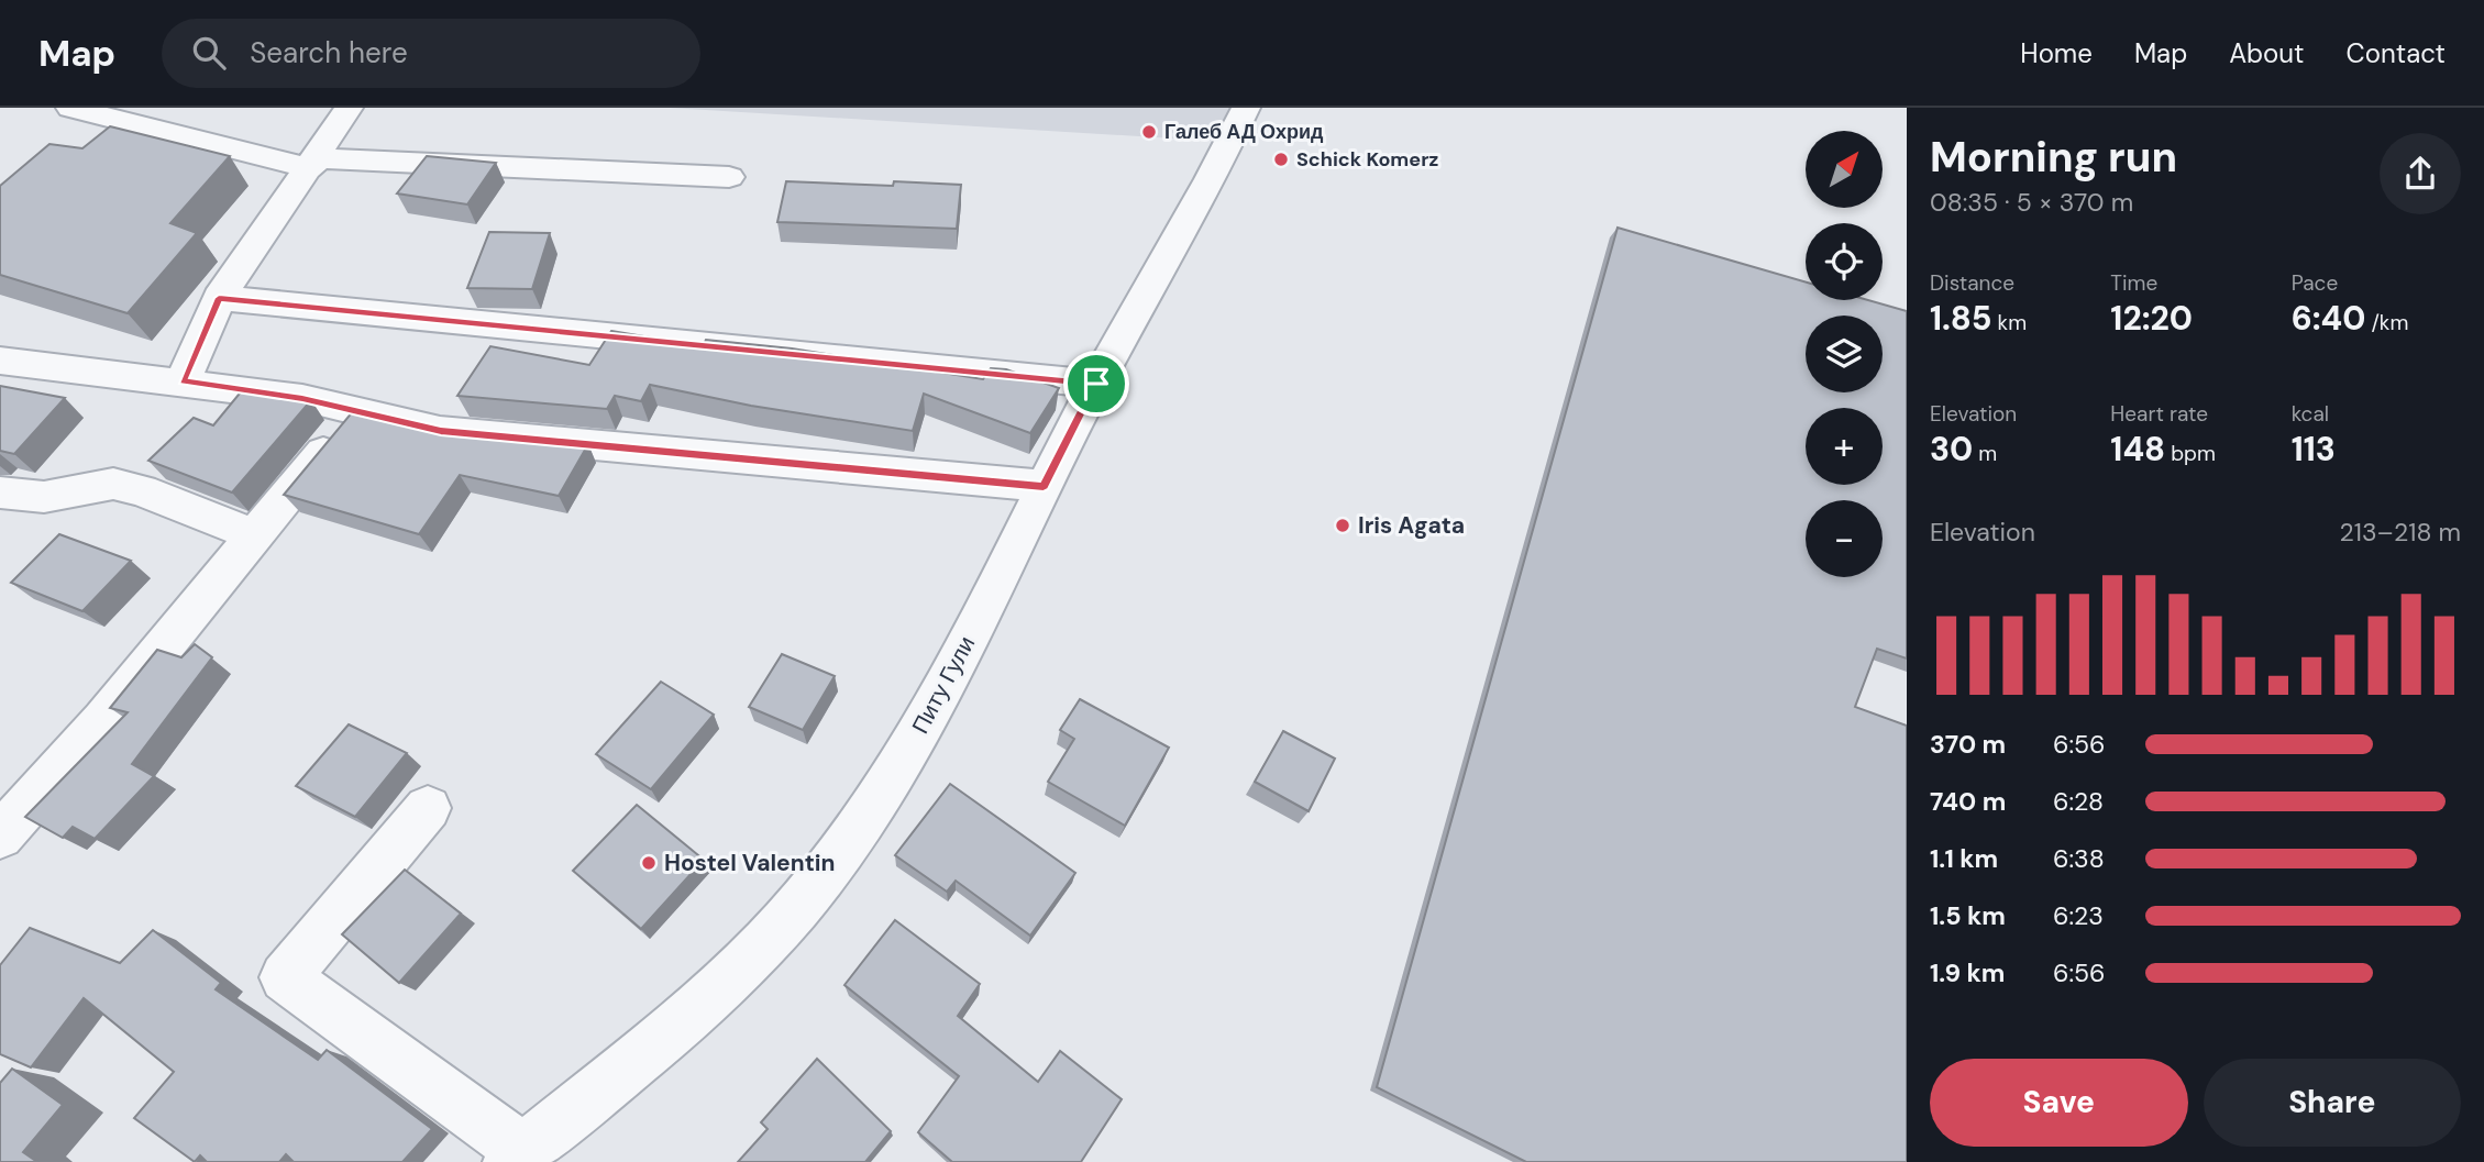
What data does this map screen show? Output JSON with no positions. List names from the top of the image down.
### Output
{
  "streets": {
    "street": ["Питу Гули"]
  },
  "places": [
    "Галеб АД Охрид",
    "Schick Komerz",
    "Iris Agata",
    "Hostel Valentin"
  ],
  "north": "top right",
  "page": {
    "header": "Map",
    "search": "Search here",
    "nav": [
      "Home",
      "Map",
      "About",
      "Contact"
    ],
    "heading": ["Morning run", "08:35 · 5 × 370 m"],
    "map_buttons": ["+", "−"],
    "stats": [
      ["Distance", "1.85 km"],
      ["Time", "12:20"],
      ["Pace", "6:40 /km"],
      ["Elevation", "30 m"],
      ["Heart rate", "148 bpm"],
      ["kcal", "113"]
    ],
    "chart": ["Elevation", "213–218 m"],
    "list": [
      {
        "name": "370 m",
        "note": "6:56"
      },
      {
        "name": "740 m",
        "note": "6:28"
      },
      {
        "name": "1.1 km",
        "note": "6:38"
      },
      {
        "name": "1.5 km",
        "note": "6:23"
      },
      {
        "name": "1.9 km",
        "note": "6:56"
      }
    ],
    "buttons": ["Save", "Share"]
  }
}
